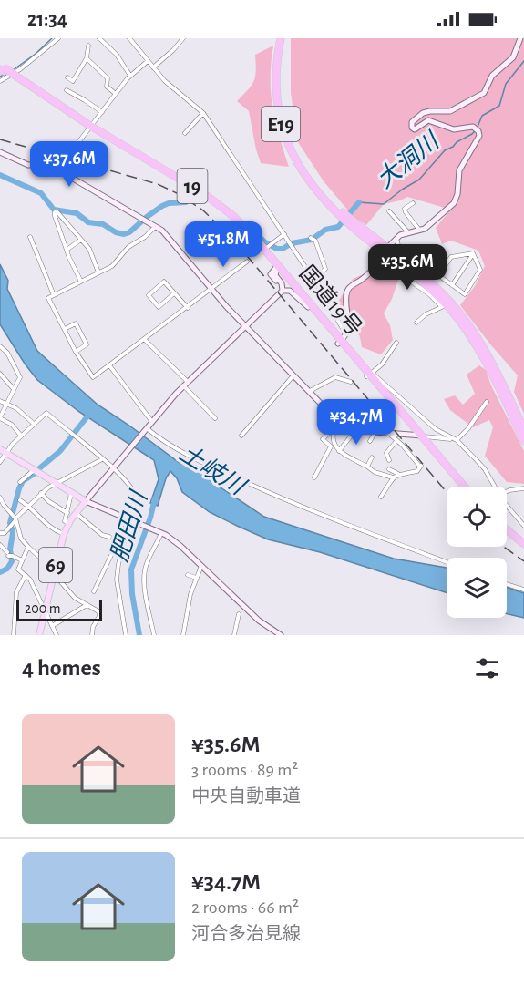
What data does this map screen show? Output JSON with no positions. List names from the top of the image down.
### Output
{
  "streets": {
    "highway": ["E19", "19", "国道19号"],
    "main road": ["69"]
  },
  "water": ["大洞川", "土岐川", "肥田川"],
  "scale_bar": "200 m",
  "page": {
    "status": "21:34",
    "price": [
      "¥37.6M",
      "¥51.8M",
      "¥35.6M",
      "¥34.7M"
    ],
    "scale": "200 m",
    "heading": "4 homes",
    "list": [
      {
        "name": "¥35.6M",
        "note": "3 rooms · 89 m² · 中央自動車道"
      },
      {
        "name": "¥34.7M",
        "note": "2 rooms · 66 m² · 河合多治見線"
      }
    ]
  }
}
